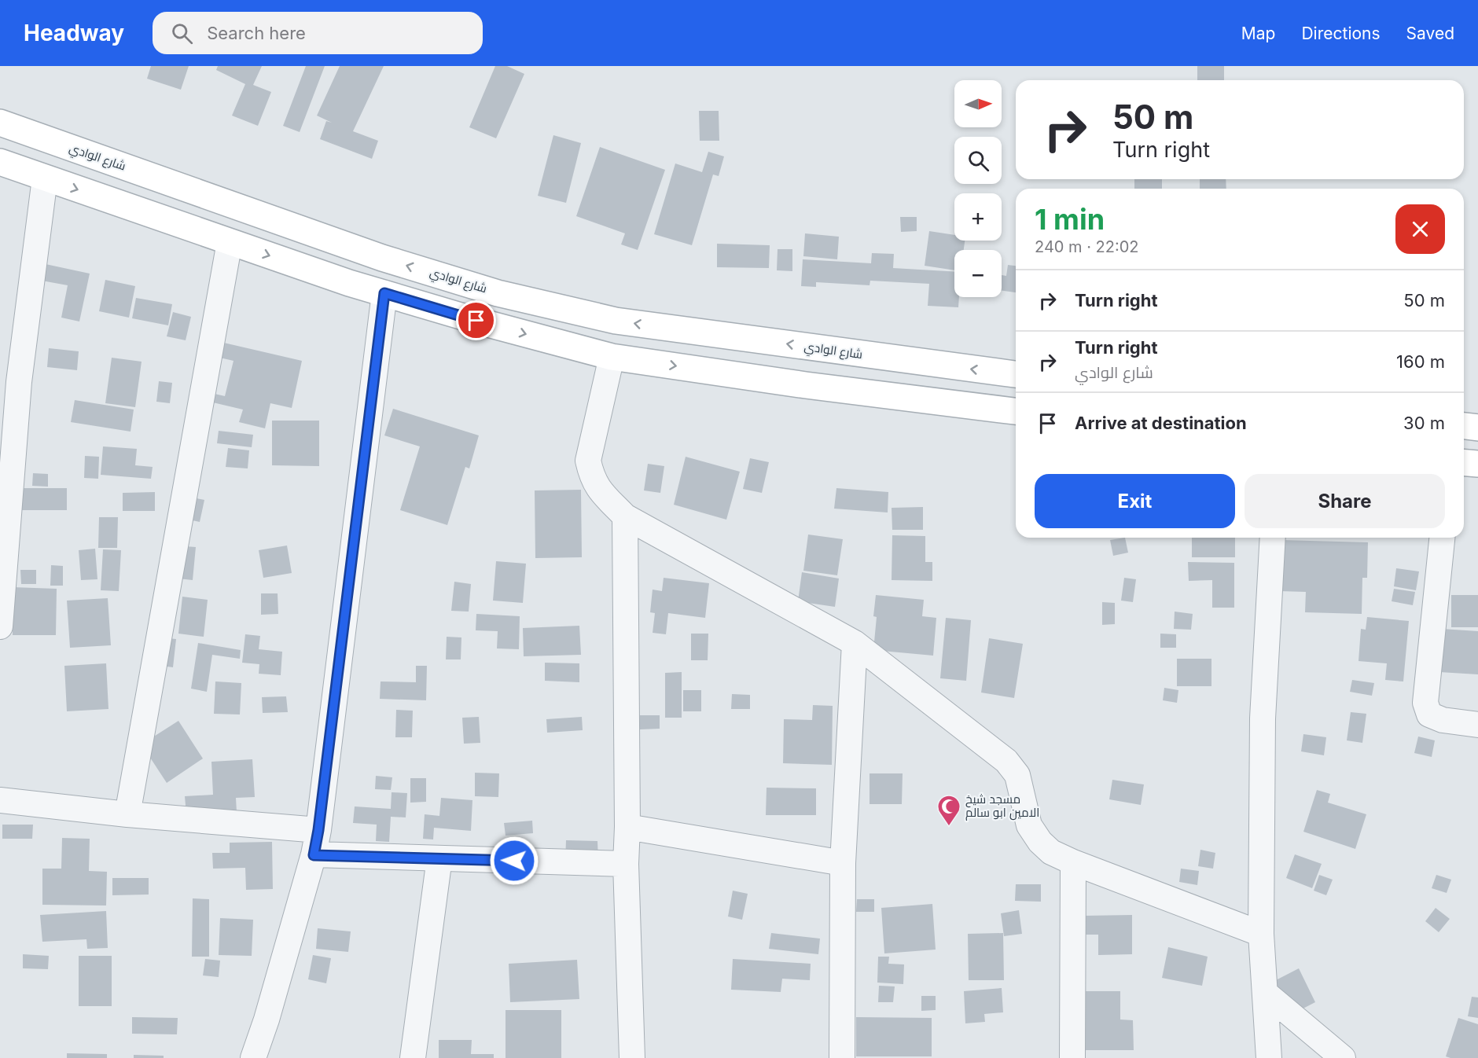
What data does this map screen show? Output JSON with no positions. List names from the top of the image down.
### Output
{
  "streets": {
    "main road": ["شارع الوادي"]
  },
  "places": {
    "mosque": ["مسجد شيخ الامين ابو سالم"]
  },
  "north": "right",
  "page": {
    "header": "Headway",
    "search": "Search here",
    "nav": ["Map", "Directions", "Saved"],
    "map_buttons": ["+", "−"],
    "turn": ["50 m", "Turn right"],
    "heading": ["1 min", "240 m · 22:02"],
    "list": [
      {
        "name": "Turn right",
        "value": "50 m"
      },
      {
        "name": "Turn right",
        "note": "شارع الوادي",
        "value": "160 m"
      },
      {
        "name": "Arrive at destination",
        "value": "30 m"
      }
    ],
    "buttons": ["Exit", "Share"]
  }
}
